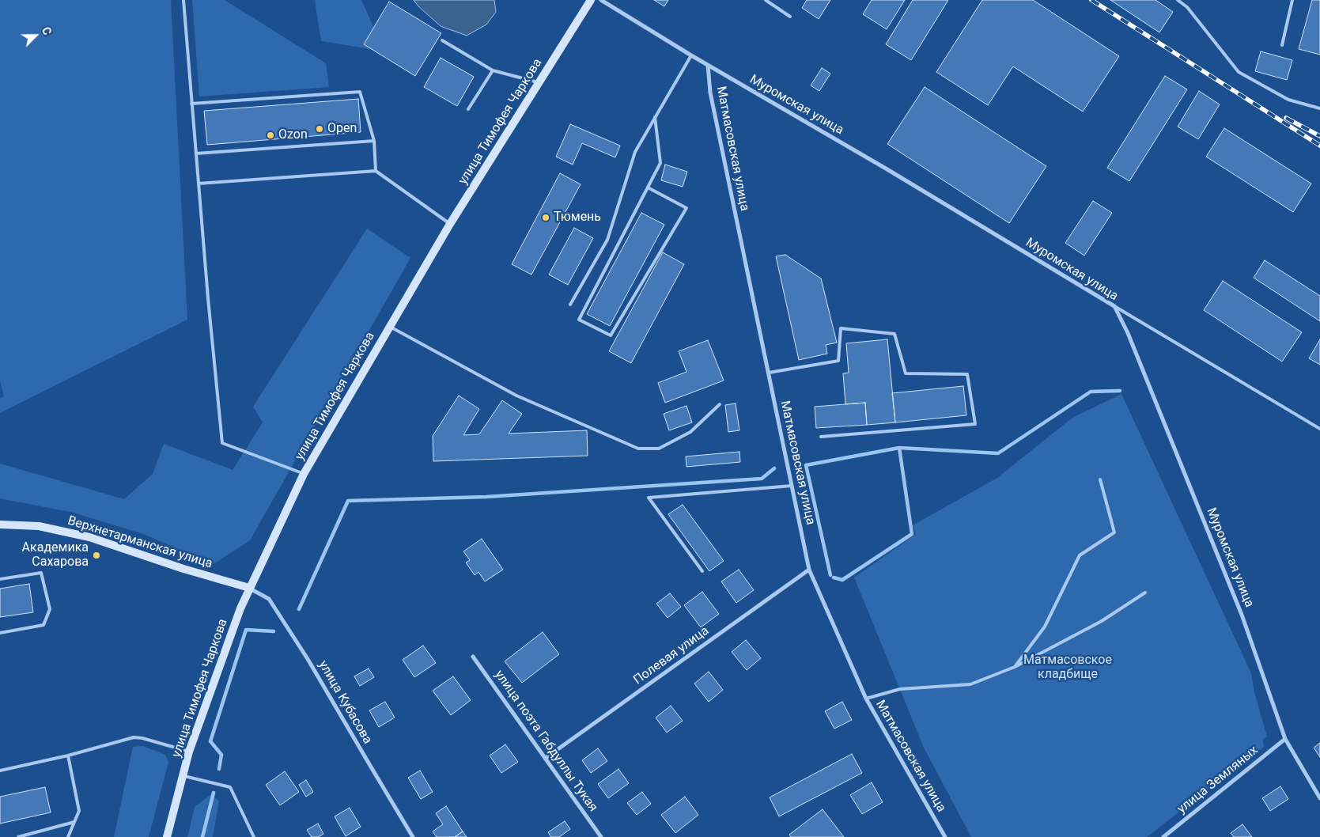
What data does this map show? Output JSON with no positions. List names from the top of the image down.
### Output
{
  "streets": {
    "main road": ["улица Тимофея Чаркова", "Верхнетарманская улица"],
    "street": [
      "Муромская улица",
      "Матмасовская улица",
      "Полевая улица",
      "улица Кубасова",
      "улица поэта Габдуллы Тукая",
      "улица Земляных"
    ]
  },
  "crossings": [
    ["Муромская улица", "Матмасовская улица"],
    ["Муромская улица", "улица Земляных"],
    ["улица Тимофея Чаркова", "Верхнетарманская улица"],
    ["улица Тимофея Чаркова", "улица Кубасова"],
    ["Матмасовская улица", "Полевая улица"],
    ["Верхнетарманская улица", "улица Кубасова"],
    ["Полевая улица", "улица поэта Габдуллы Тукая"]
  ],
  "parks": ["Матмасовское кладбище"],
  "places": [
    "Open",
    "Ozon",
    "Тюмень",
    "Академика Сахарова"
  ],
  "north": "top right"
}
